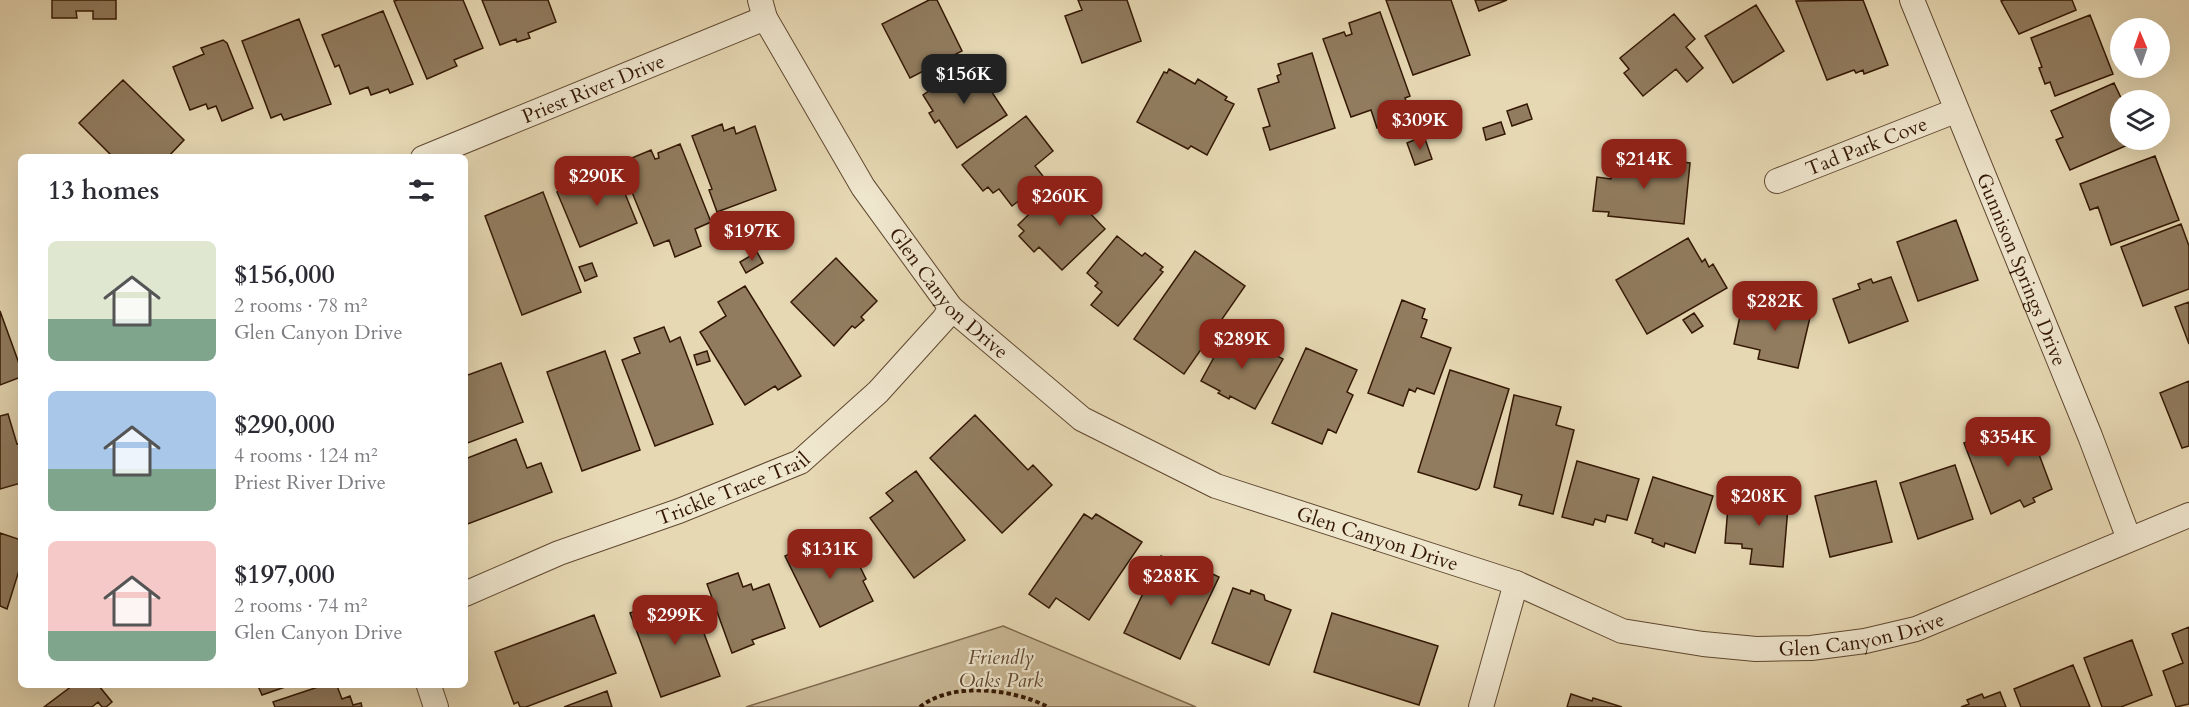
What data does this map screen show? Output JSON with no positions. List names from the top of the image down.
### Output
{
  "streets": {
    "street": [
      "Priest River Drive",
      "Tad Park Cove",
      "Gunnison Springs Drive",
      "Glen Canyon Drive",
      "Trickle Trace Trail"
    ]
  },
  "crossings": [
    ["Priest River Drive", "Glen Canyon Drive"],
    ["Tad Park Cove", "Gunnison Springs Drive"],
    ["Gunnison Springs Drive", "Glen Canyon Drive"],
    ["Glen Canyon Drive", "Trickle Trace Trail"]
  ],
  "parks": ["Friendly Oaks Park"],
  "north": "top",
  "page": {
    "price": [
      "$156K",
      "$309K",
      "$214K",
      "$290K",
      "$260K",
      "$197K",
      "$282K",
      "$289K",
      "$354K",
      "$208K",
      "$131K",
      "$288K",
      "$299K"
    ],
    "heading": "13 homes",
    "list": [
      {
        "name": "$156,000",
        "note": "2 rooms · 78 m² · Glen Canyon Drive"
      },
      {
        "name": "$290,000",
        "note": "4 rooms · 124 m² · Priest River Drive"
      },
      {
        "name": "$197,000",
        "note": "2 rooms · 74 m² · Glen Canyon Drive"
      }
    ]
  }
}
